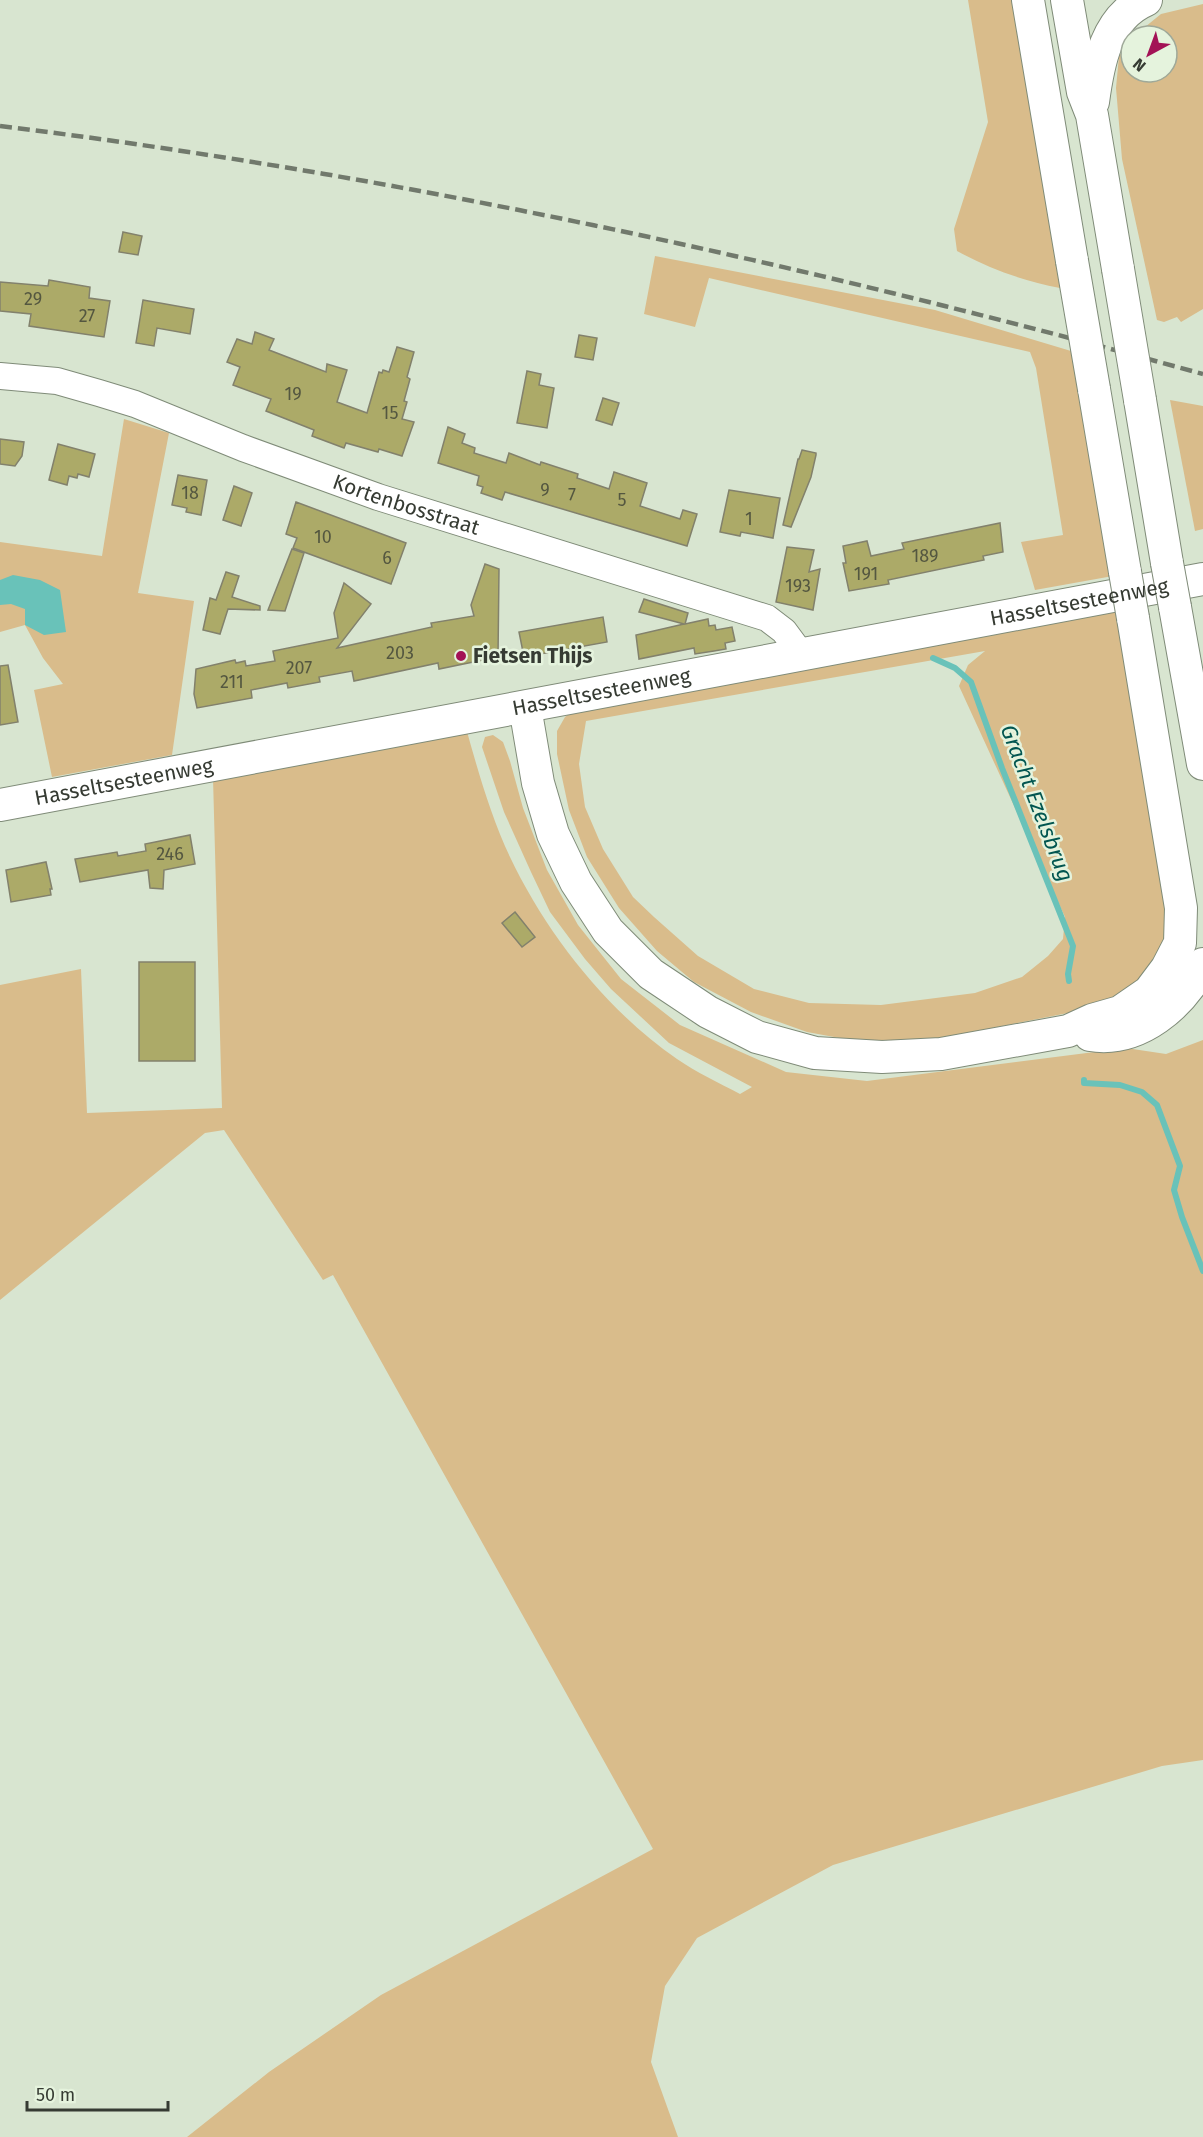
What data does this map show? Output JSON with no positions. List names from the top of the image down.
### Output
{
  "streets": {
    "main road": ["Hasseltsesteenweg"],
    "street": ["Kortenbosstraat"]
  },
  "crossings": [
    ["Kortenbosstraat", "Hasseltsesteenweg"]
  ],
  "water": ["Gracht Ezelsbrug"],
  "places": ["Fietsen Thijs"],
  "house_numbers": [
    "29",
    "27",
    "19",
    "15",
    "9",
    "18",
    "7",
    "5",
    "1",
    "10",
    "189",
    "6",
    "191",
    "193",
    "203",
    "207",
    "211",
    "246"
  ],
  "scale_bar": "50 m",
  "north": "bottom left"
}
